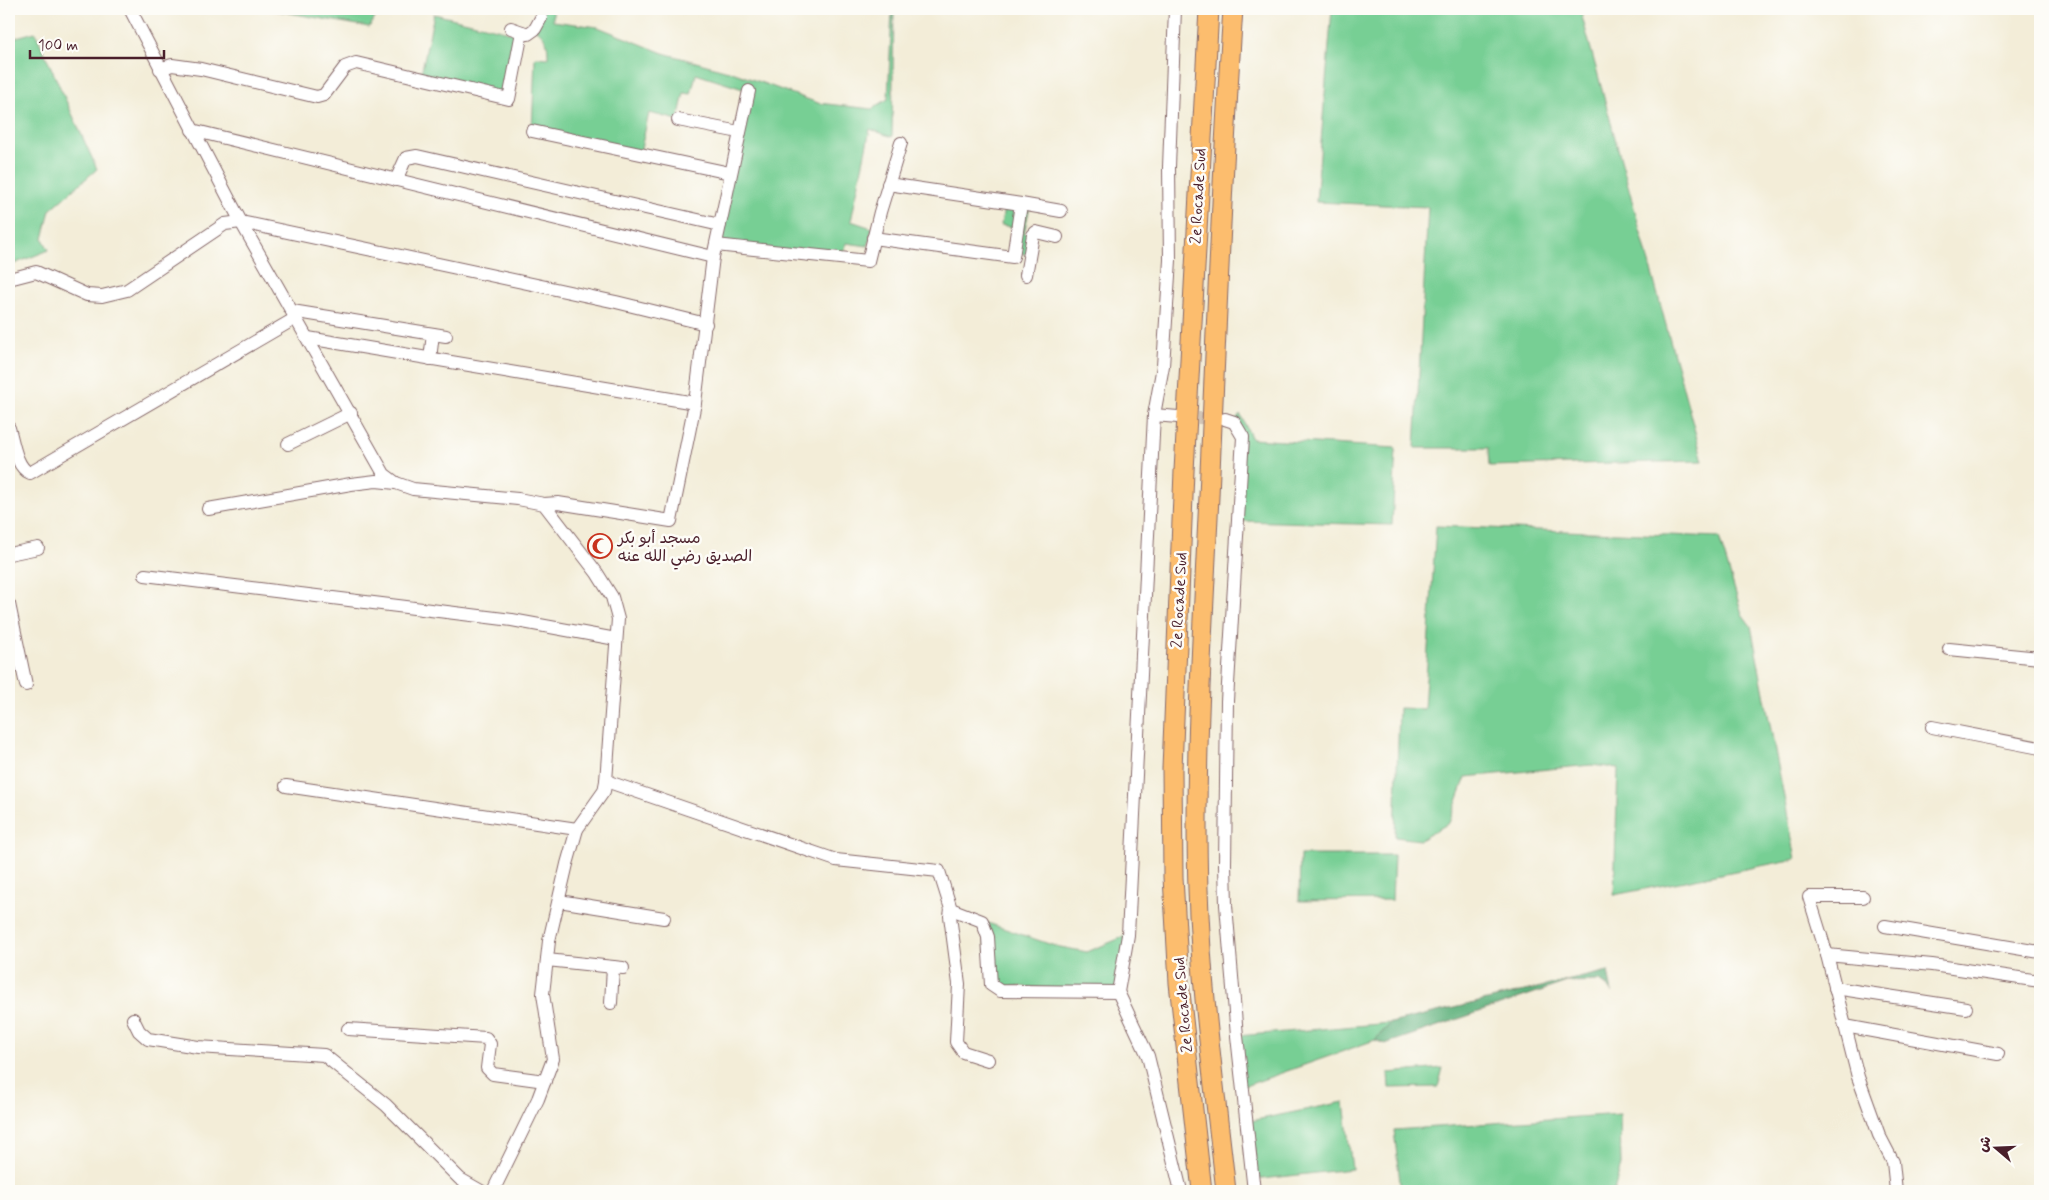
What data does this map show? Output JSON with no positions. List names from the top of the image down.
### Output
{
  "streets": {
    "highway": ["2e Rocade Sud"]
  },
  "places": {
    "mosque": ["مسجد أبو بكر الصديق رضي الله عنه"]
  },
  "scale_bar": "100 m",
  "north": "left"
}
